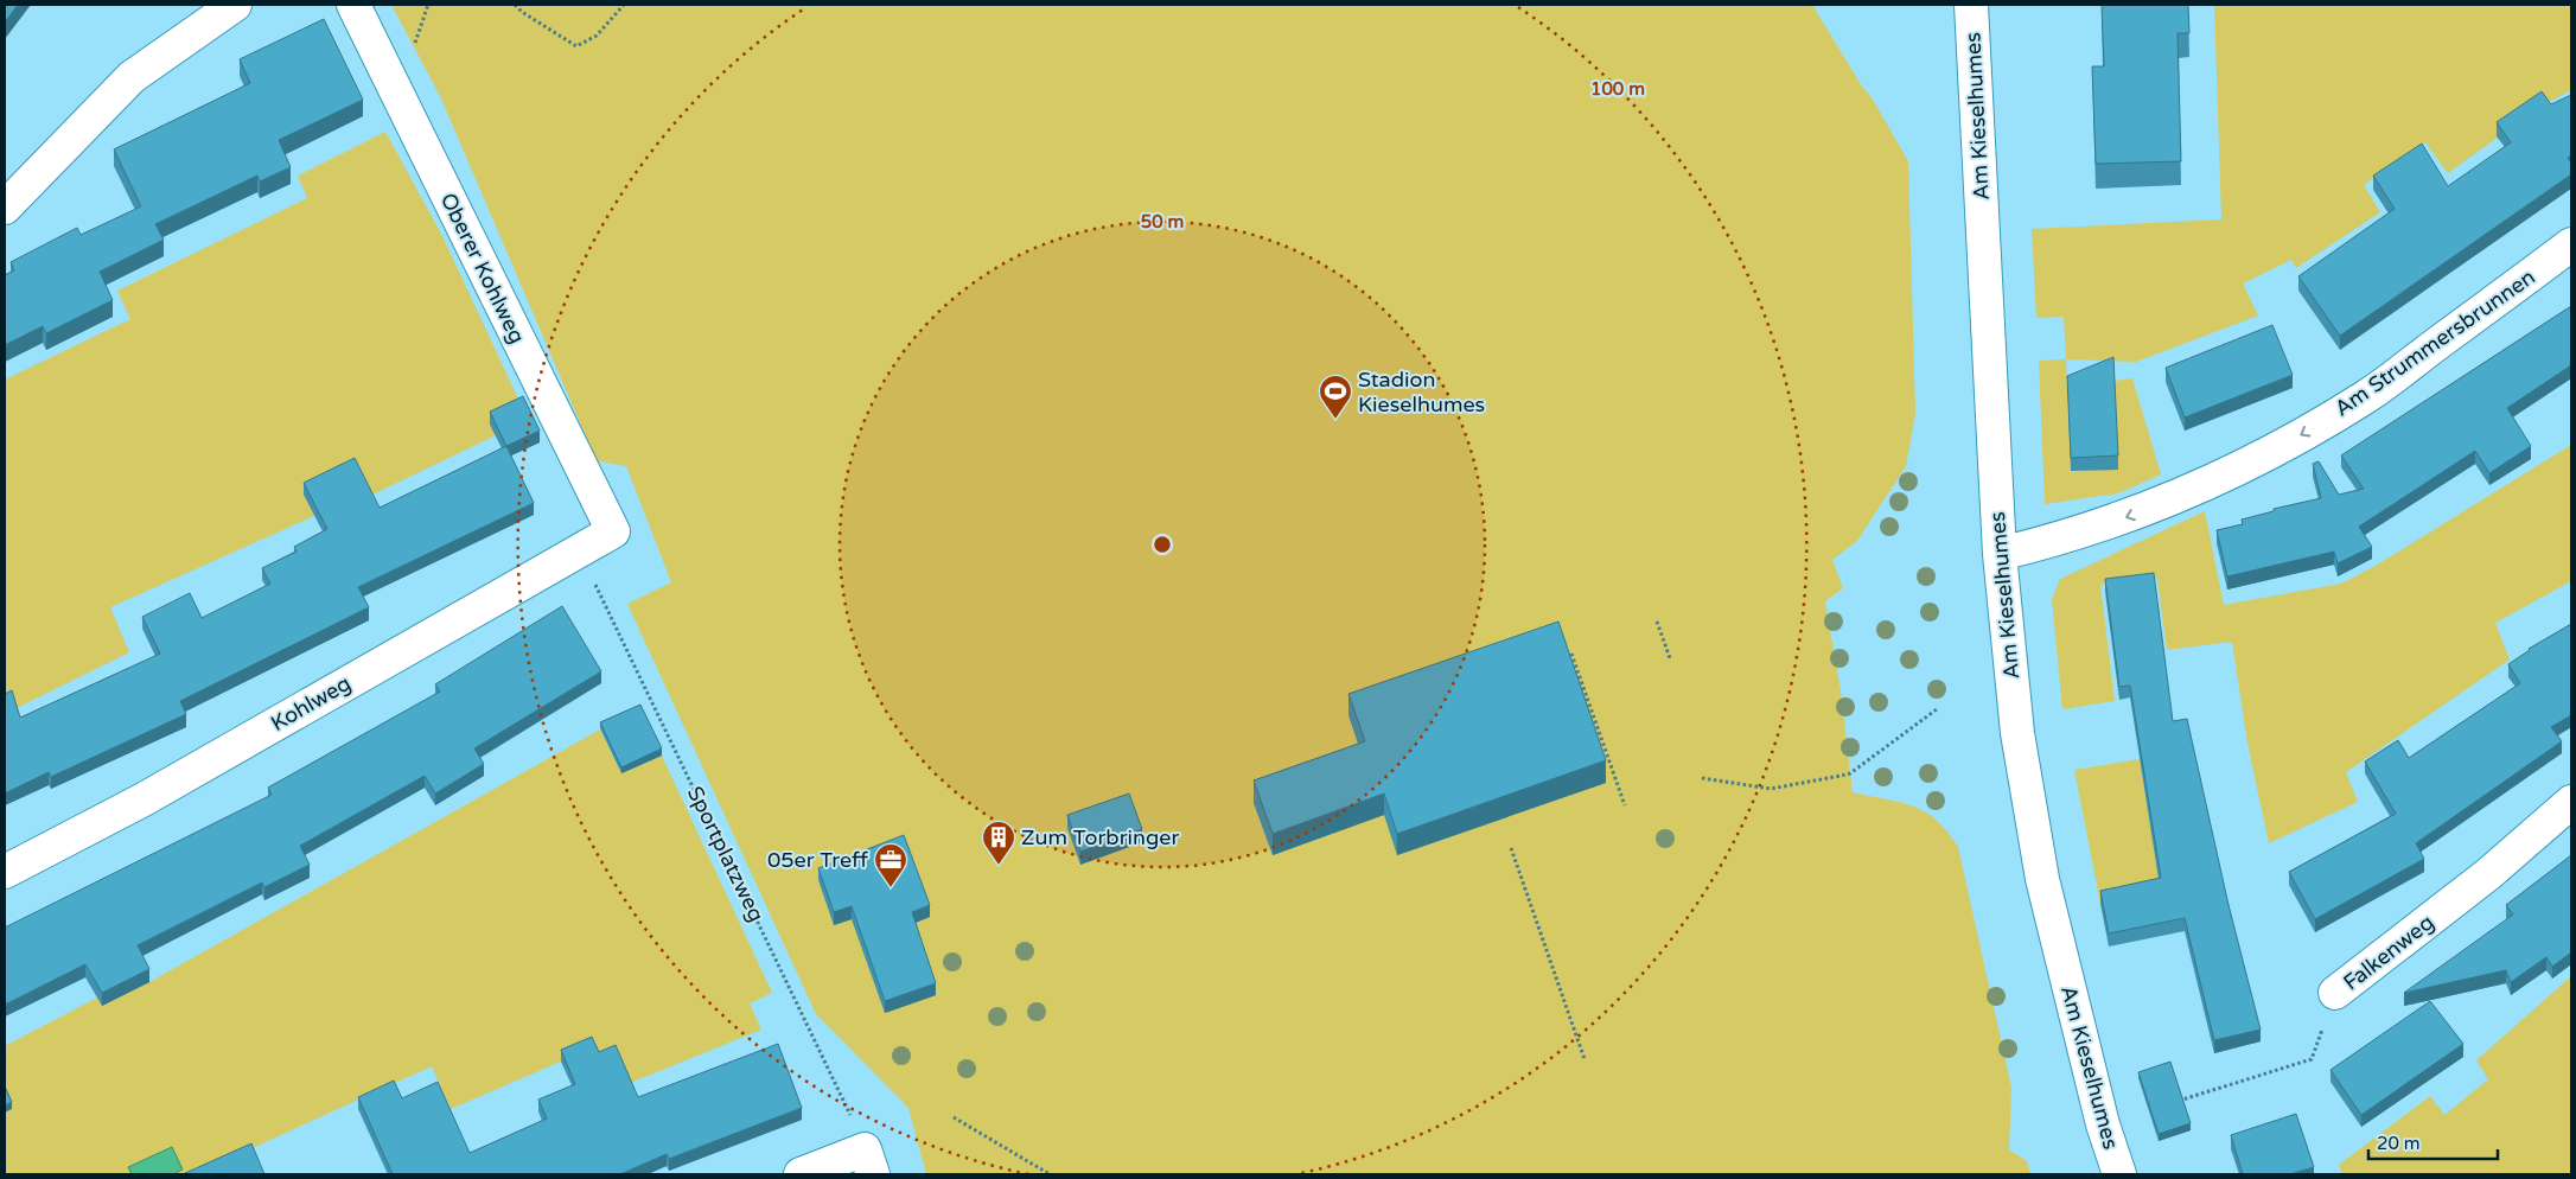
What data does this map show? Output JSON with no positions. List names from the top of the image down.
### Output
{
  "streets": {
    "street": [
      "Am Kieselhumes",
      "Oberer Kohlweg",
      "Am Strummersbrunnen",
      "Kohlweg",
      "Falkenweg"
    ],
    "path": ["Sportplatzweg"]
  },
  "crossings": [
    ["Am Kieselhumes", "Am Strummersbrunnen"],
    ["Oberer Kohlweg", "Kohlweg"]
  ],
  "one_way": ["Am Strummersbrunnen"],
  "places": {
    "sports": ["Stadion Kieselhumes"],
    "building": ["Zum Torbringer"],
    "office": ["05er Treff"]
  },
  "scale_bar": "20 m",
  "rings": ["100 m", "50 m"]
}
